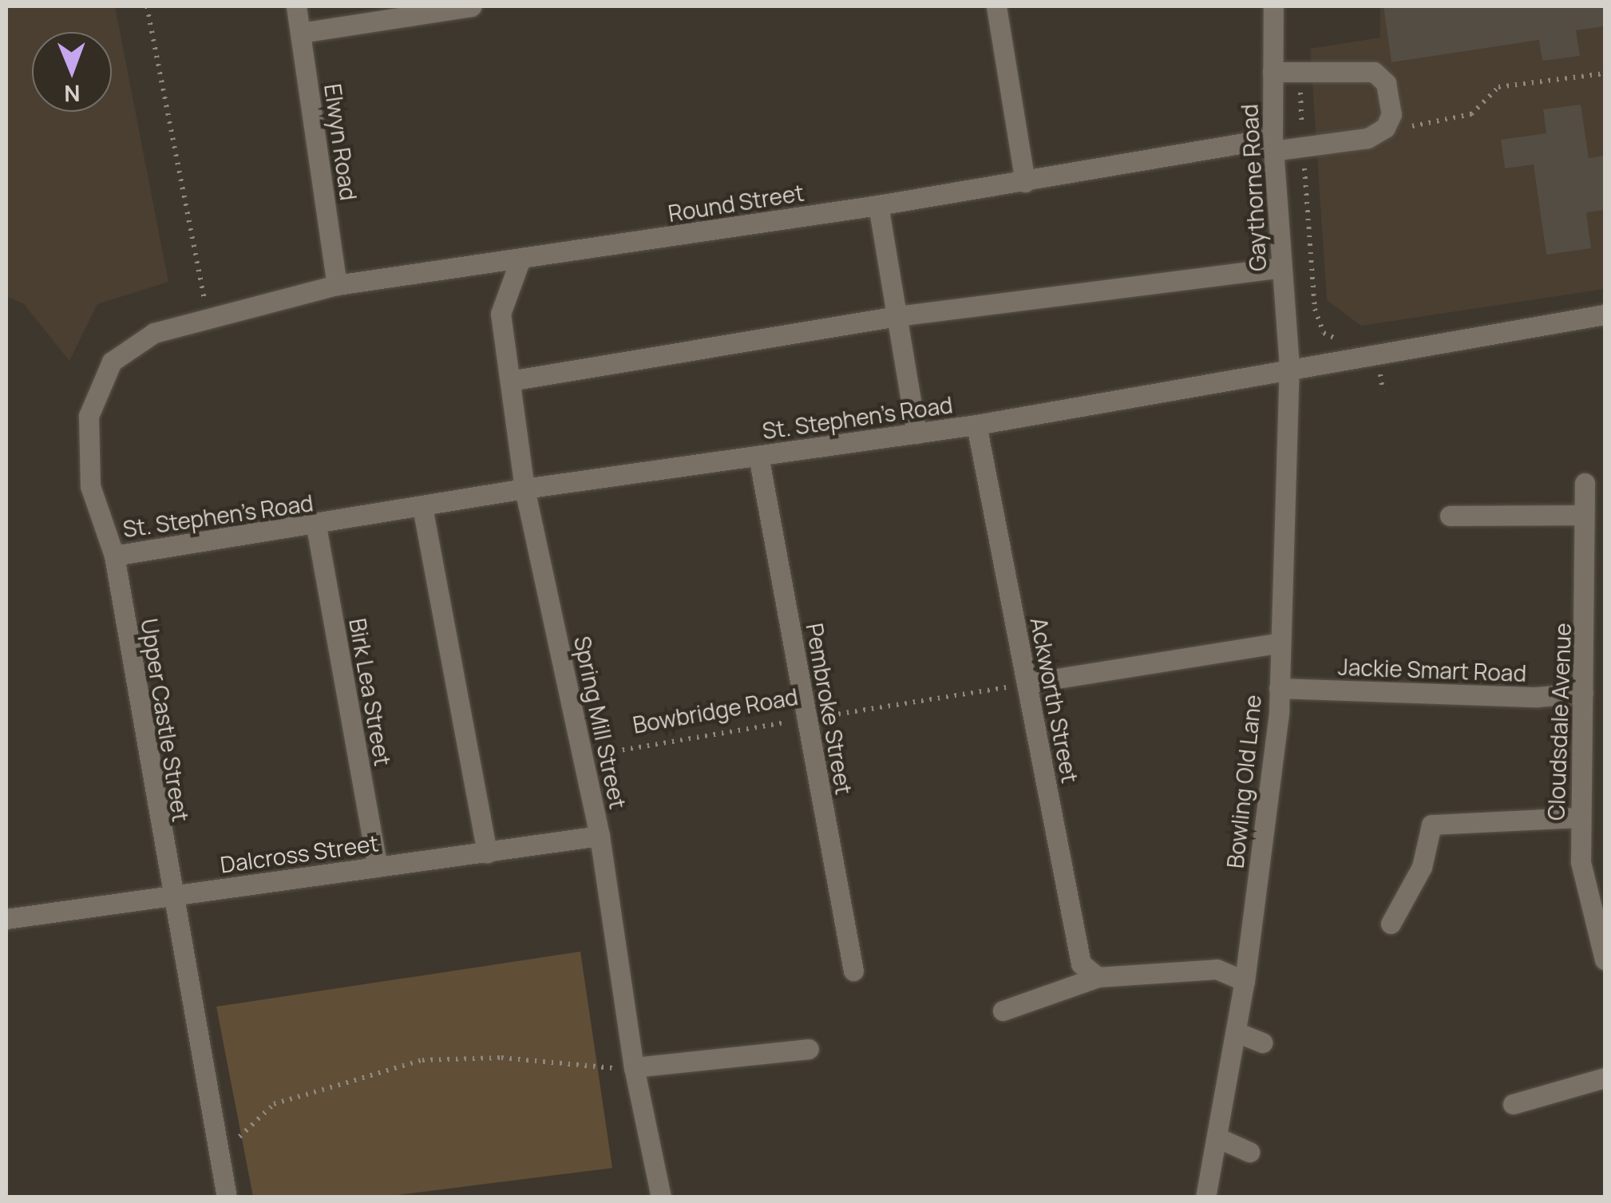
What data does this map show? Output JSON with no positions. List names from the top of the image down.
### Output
{
  "streets": {
    "street": [
      "Elwyn Road",
      "Gaythorne Road",
      "Round Street",
      "St. Stephen's Road",
      "Jackie Smart Road",
      "Birk Lea Street",
      "Ackworth Street",
      "Pembroke Street",
      "Upper Castle Street",
      "Cloudsdale Avenue",
      "Spring Mill Street",
      "Bowling Old Lane",
      "Dalcross Street"
    ],
    "path": ["Bowbridge Road"]
  },
  "crossings": [
    ["Elwyn Road", "Round Street"],
    ["Gaythorne Road", "Round Street"],
    ["Gaythorne Road", "St. Stephen's Road"],
    ["Gaythorne Road", "Bowling Old Lane"],
    ["Round Street", "Upper Castle Street"],
    ["Round Street", "Spring Mill Street"],
    ["St. Stephen's Road", "Birk Lea Street"],
    ["St. Stephen's Road", "Ackworth Street"],
    ["St. Stephen's Road", "Pembroke Street"],
    ["St. Stephen's Road", "Upper Castle Street"],
    ["St. Stephen's Road", "Spring Mill Street"],
    ["St. Stephen's Road", "Bowling Old Lane"],
    ["Jackie Smart Road", "Cloudsdale Avenue"],
    ["Jackie Smart Road", "Bowling Old Lane"],
    ["Birk Lea Street", "Dalcross Street"],
    ["Ackworth Street", "Bowbridge Road"],
    ["Pembroke Street", "Bowbridge Road"],
    ["Bowbridge Road", "Spring Mill Street"],
    ["Upper Castle Street", "Dalcross Street"],
    ["Spring Mill Street", "Dalcross Street"]
  ],
  "north": "bottom"
}
